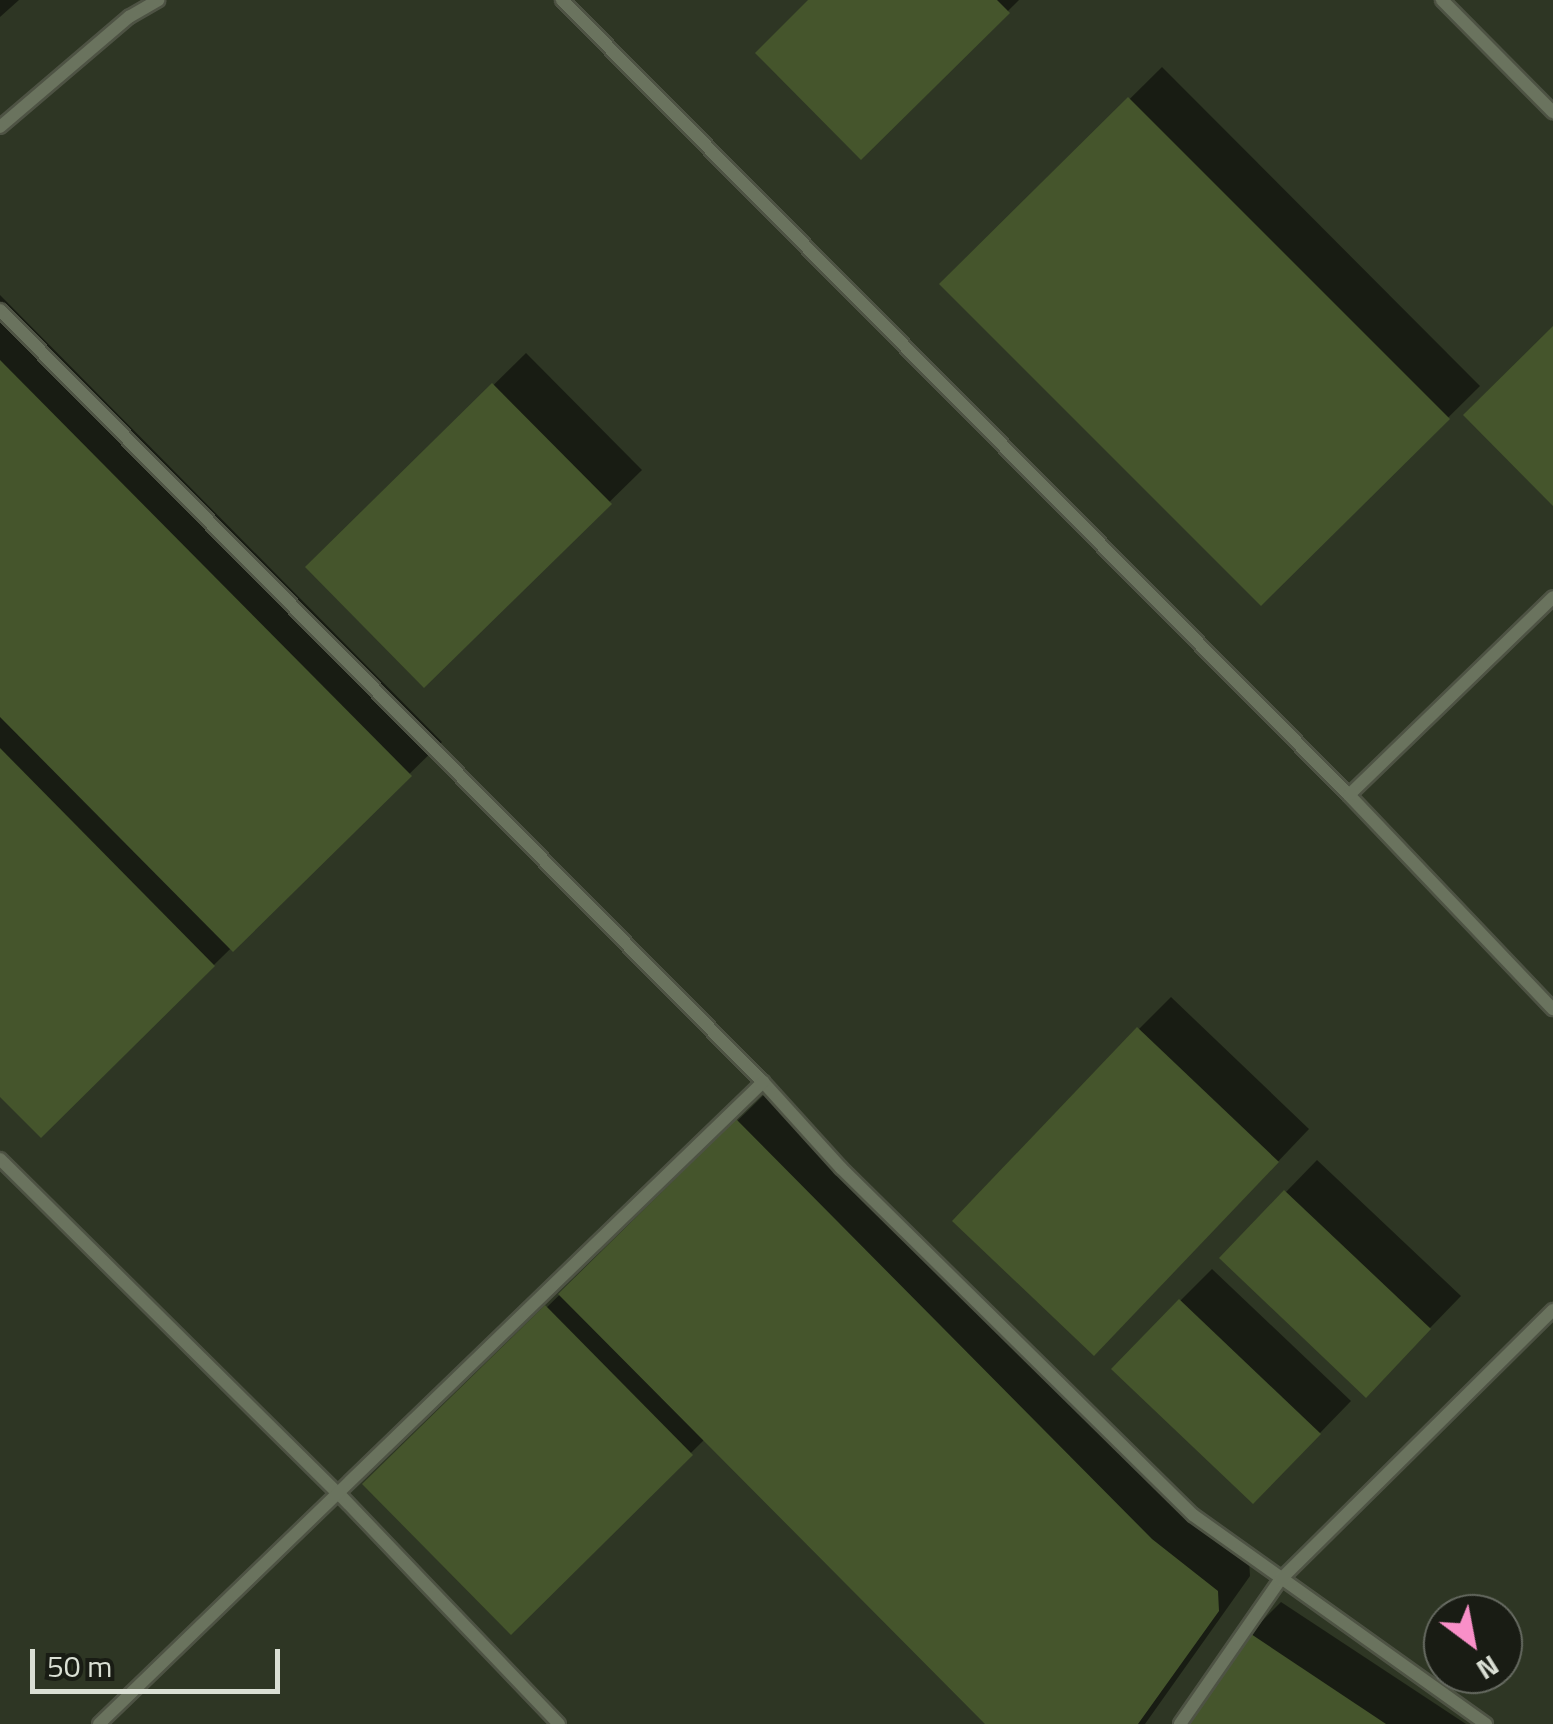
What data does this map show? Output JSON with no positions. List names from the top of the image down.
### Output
{
  "scale_bar": "50 m",
  "north": "bottom right"
}
